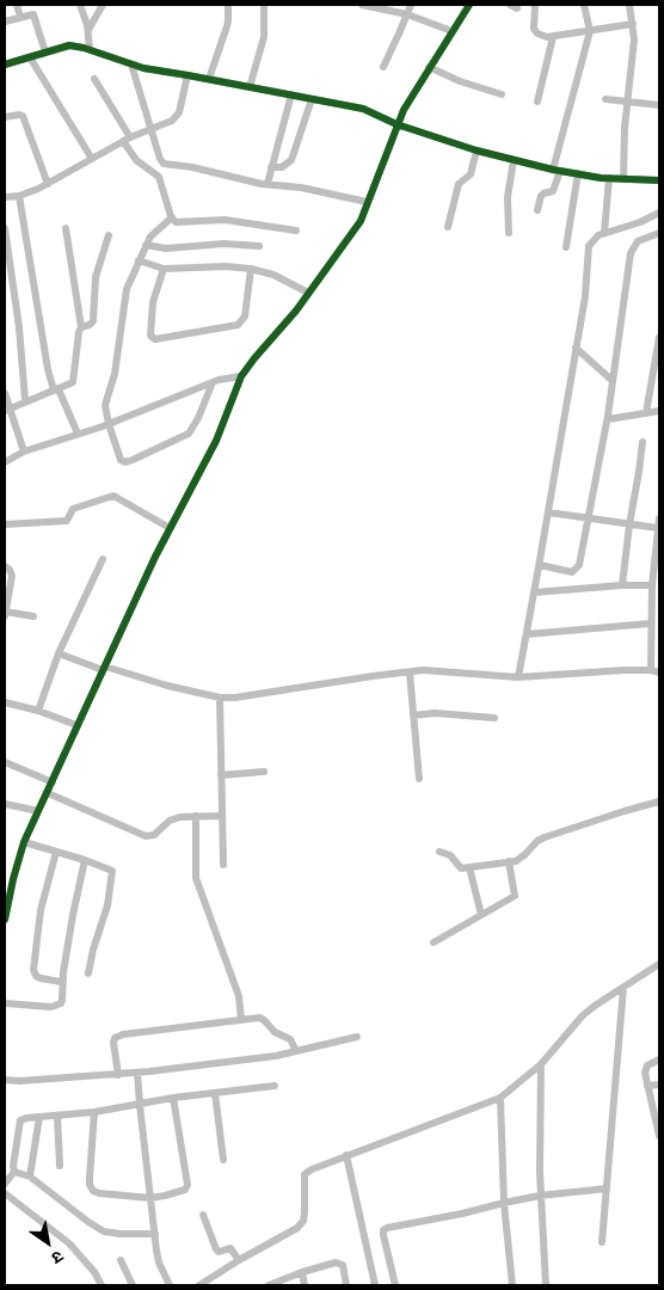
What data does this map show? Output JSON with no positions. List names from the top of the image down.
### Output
{
  "north": "bottom right"
}
